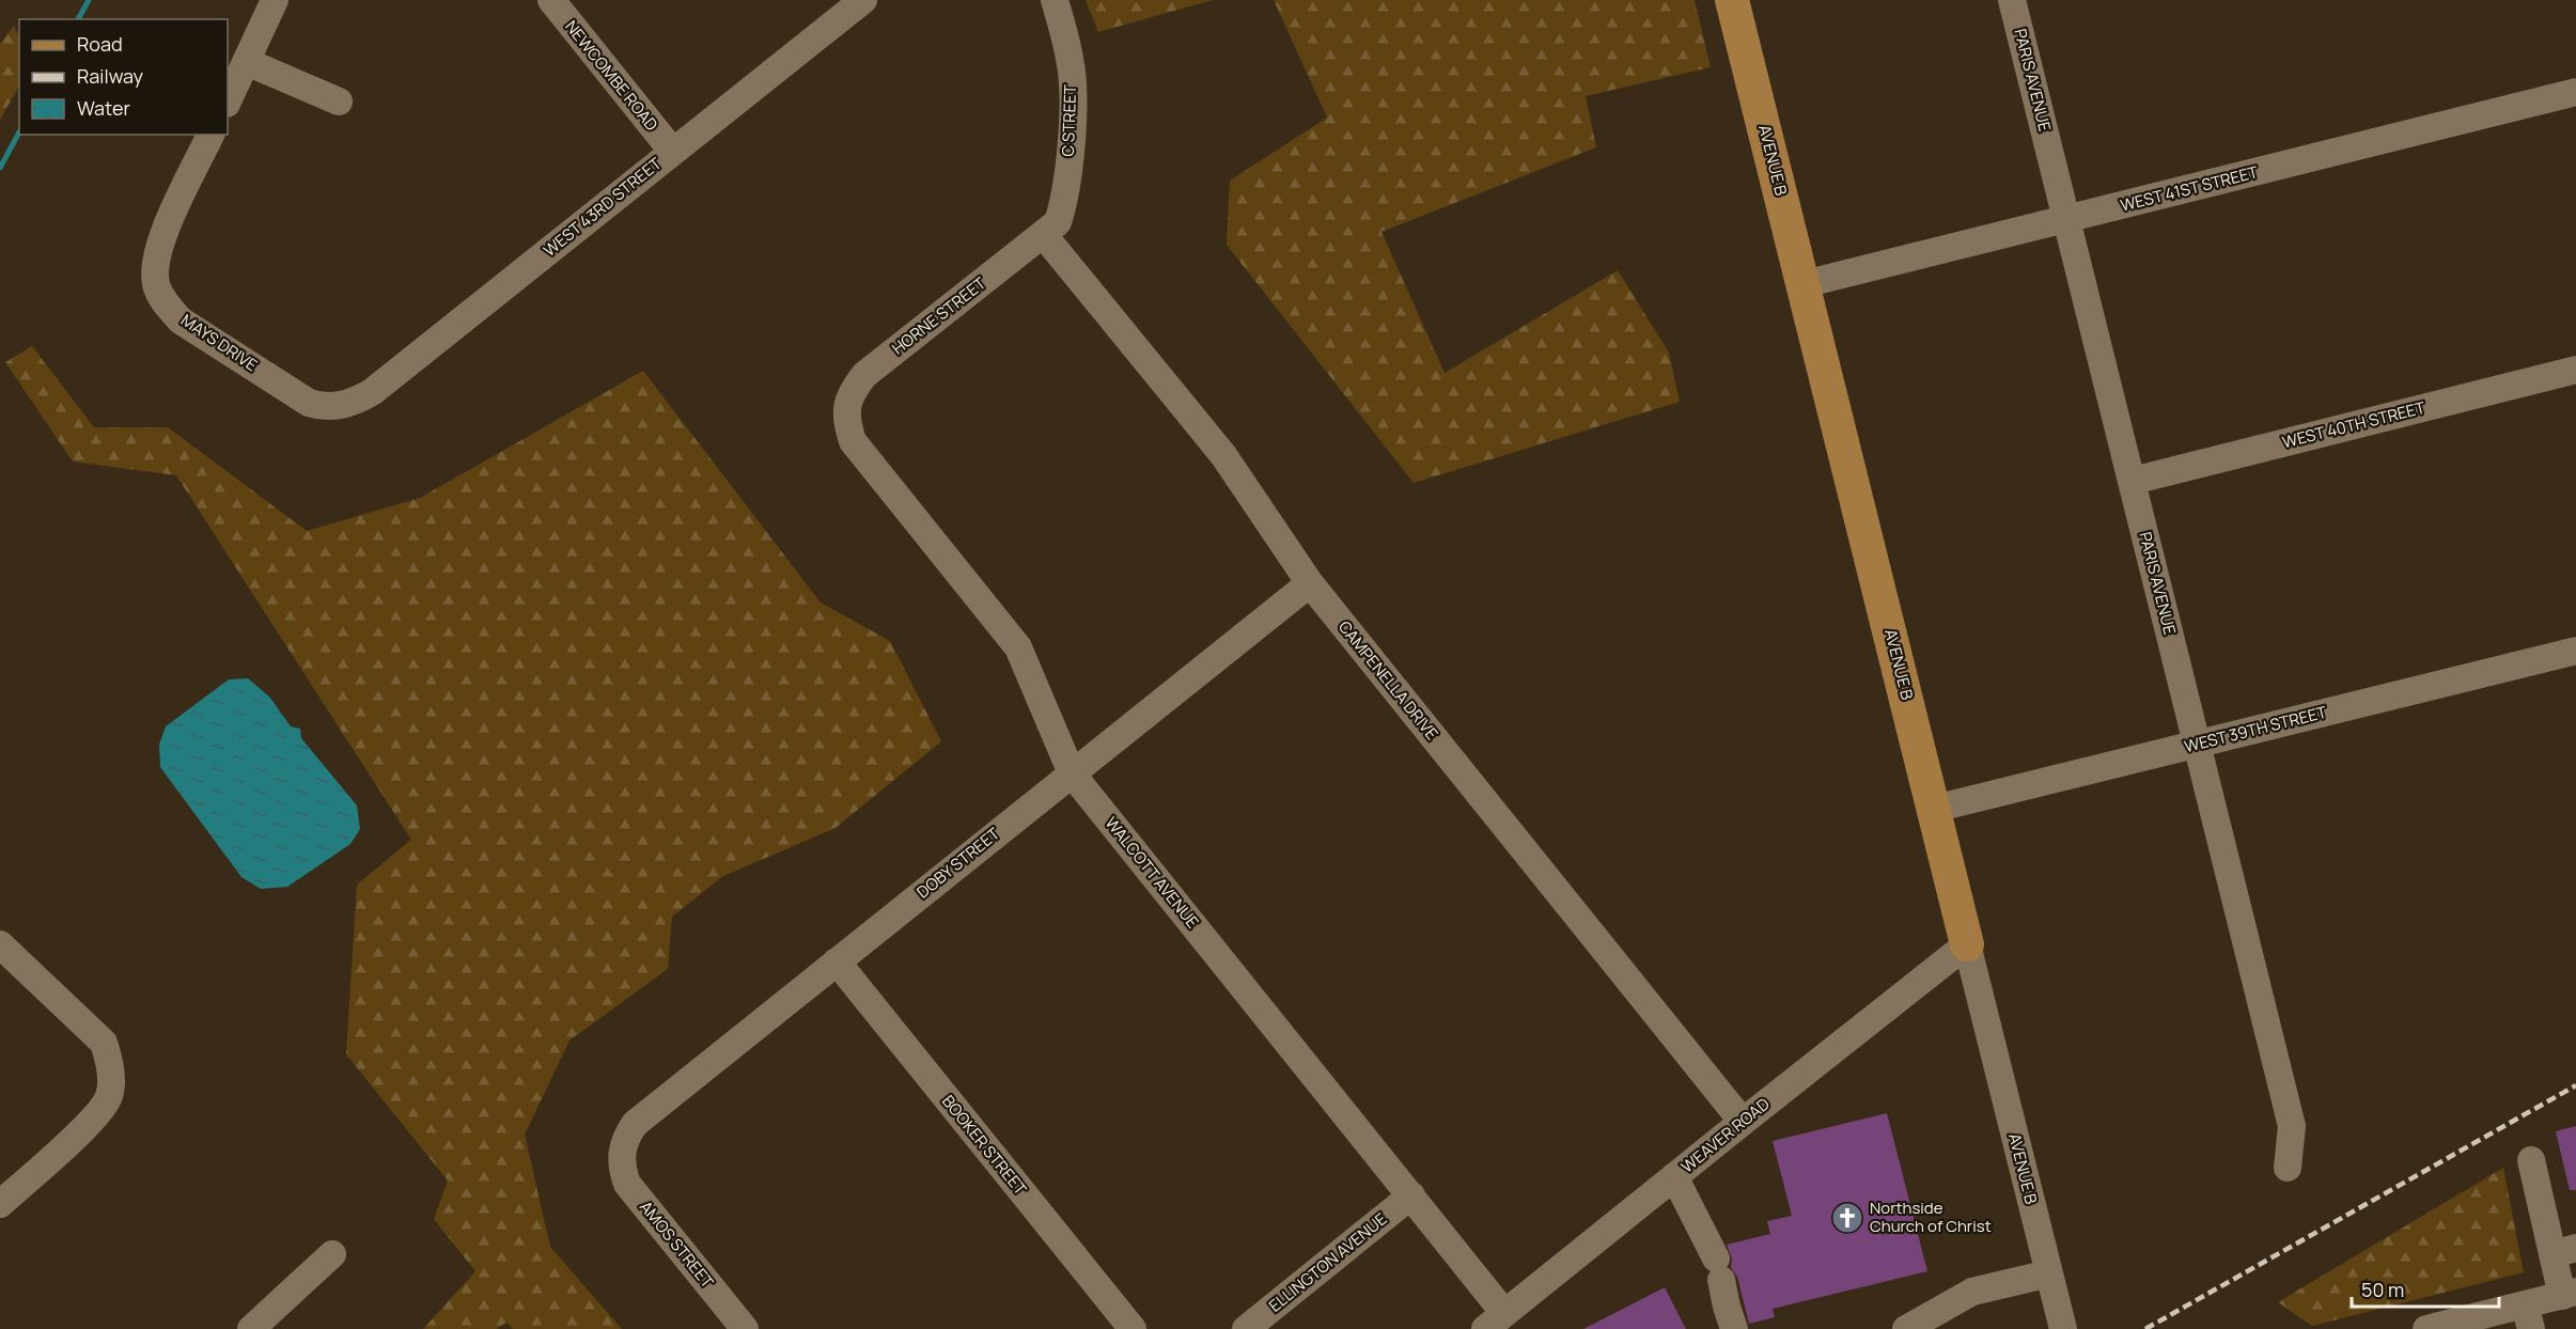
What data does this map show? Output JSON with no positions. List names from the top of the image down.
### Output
{
  "streets": {
    "main road": ["AVENUE B"],
    "street": [
      "NEWCOMBE ROAD",
      "PARIS AVENUE",
      "C STREET",
      "WEST 41ST STREET",
      "WEST 43RD STREET",
      "HORNE STREET",
      "MAYS DRIVE",
      "WEST 40TH STREET",
      "CAMPENELLA DRIVE",
      "WEST 39TH STREET",
      "DOBY STREET",
      "WALCOTT AVENUE",
      "WEAVER ROAD",
      "BOOKER STREET",
      "AMOS STREET",
      "ELLINGTON AVENUE"
    ]
  },
  "crossings": [
    ["NEWCOMBE ROAD", "WEST 43RD STREET"],
    ["PARIS AVENUE", "WEST 41ST STREET"],
    ["PARIS AVENUE", "WEST 40TH STREET"],
    ["PARIS AVENUE", "WEST 39TH STREET"],
    ["C STREET", "HORNE STREET"],
    ["C STREET", "CAMPENELLA DRIVE"],
    ["AVENUE B", "WEST 41ST STREET"],
    ["AVENUE B", "WEST 39TH STREET"],
    ["AVENUE B", "WEAVER ROAD"],
    ["WEST 43RD STREET", "MAYS DRIVE"],
    ["HORNE STREET", "CAMPENELLA DRIVE"],
    ["HORNE STREET", "WALCOTT AVENUE"],
    ["CAMPENELLA DRIVE", "DOBY STREET"],
    ["CAMPENELLA DRIVE", "WEAVER ROAD"],
    ["DOBY STREET", "WALCOTT AVENUE"],
    ["DOBY STREET", "BOOKER STREET"],
    ["DOBY STREET", "AMOS STREET"],
    ["WALCOTT AVENUE", "WEAVER ROAD"],
    ["WALCOTT AVENUE", "ELLINGTON AVENUE"]
  ],
  "places": {
    "church": ["Northside Church of Christ"]
  },
  "legend": ["Road", "Railway", "Water"],
  "scale_bar": "50 m"
}
